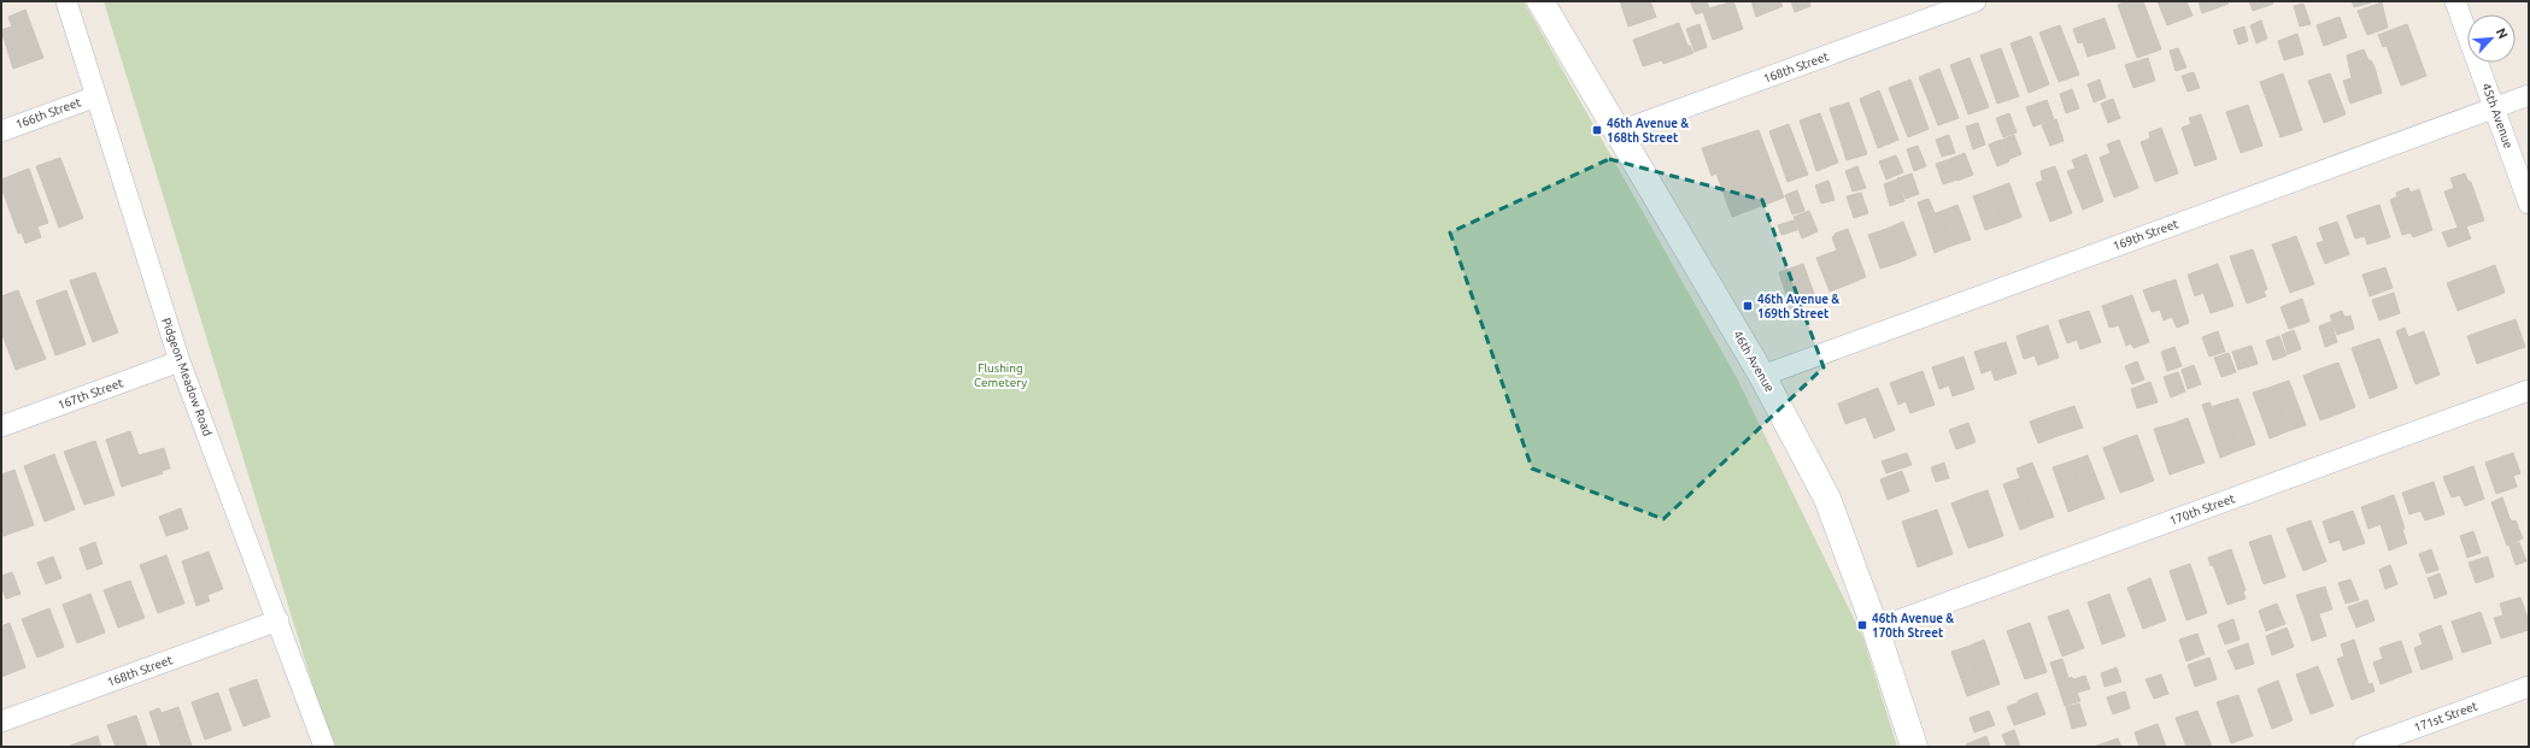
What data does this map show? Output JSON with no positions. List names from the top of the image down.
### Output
{
  "streets": {
    "street": [
      "168th Street",
      "166th Street",
      "45th Avenue",
      "169th Street",
      "46th Avenue",
      "Pidgeon Meadow Road",
      "167th Street",
      "170th Street",
      "171st Street"
    ]
  },
  "crossings": [
    ["168th Street", "46th Avenue"],
    ["168th Street", "Pidgeon Meadow Road"],
    ["166th Street", "Pidgeon Meadow Road"],
    ["45th Avenue", "169th Street"],
    ["169th Street", "46th Avenue"],
    ["46th Avenue", "170th Street"],
    ["Pidgeon Meadow Road", "167th Street"]
  ],
  "parks": ["Flushing Cemetery"],
  "places": {
    "transit": ["46th Avenue & 168th Street", "46th Avenue & 169th Street", "46th Avenue & 170th Street"]
  },
  "north": "top right"
}
